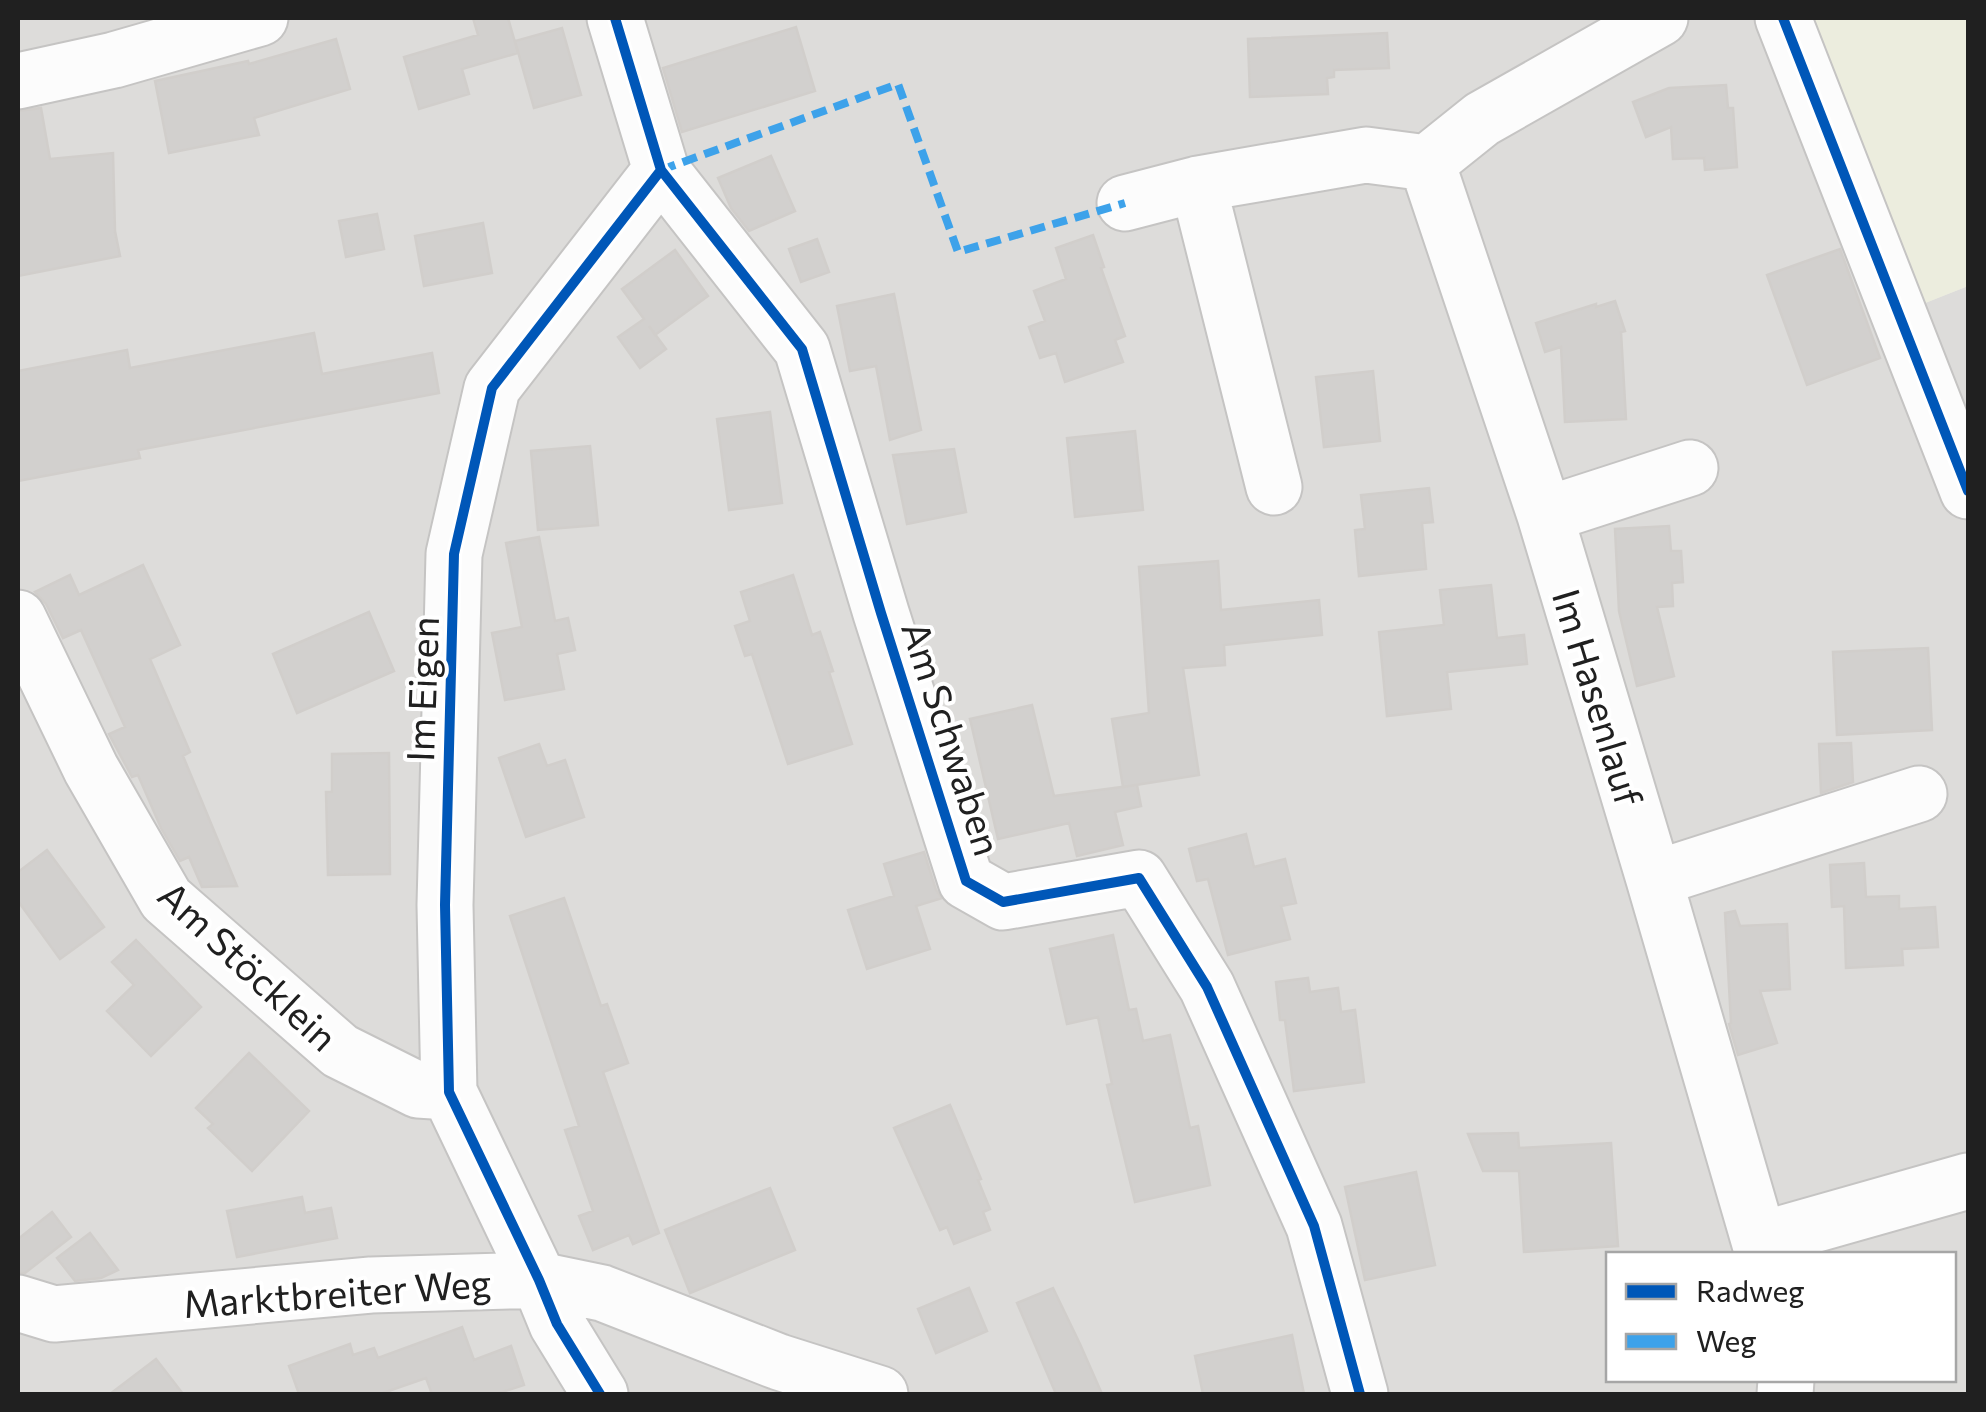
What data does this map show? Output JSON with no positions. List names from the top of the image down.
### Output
{
  "streets": {
    "street": [
      "Im Eigen",
      "Im Hasenlauf",
      "Am Schwaben",
      "Am Stöcklein",
      "Marktbreiter Weg"
    ]
  },
  "crossings": [
    ["Im Eigen", "Am Schwaben"],
    ["Im Eigen", "Am Stöcklein"],
    ["Im Eigen", "Marktbreiter Weg"]
  ],
  "legend": ["Radweg", "Weg"]
}
